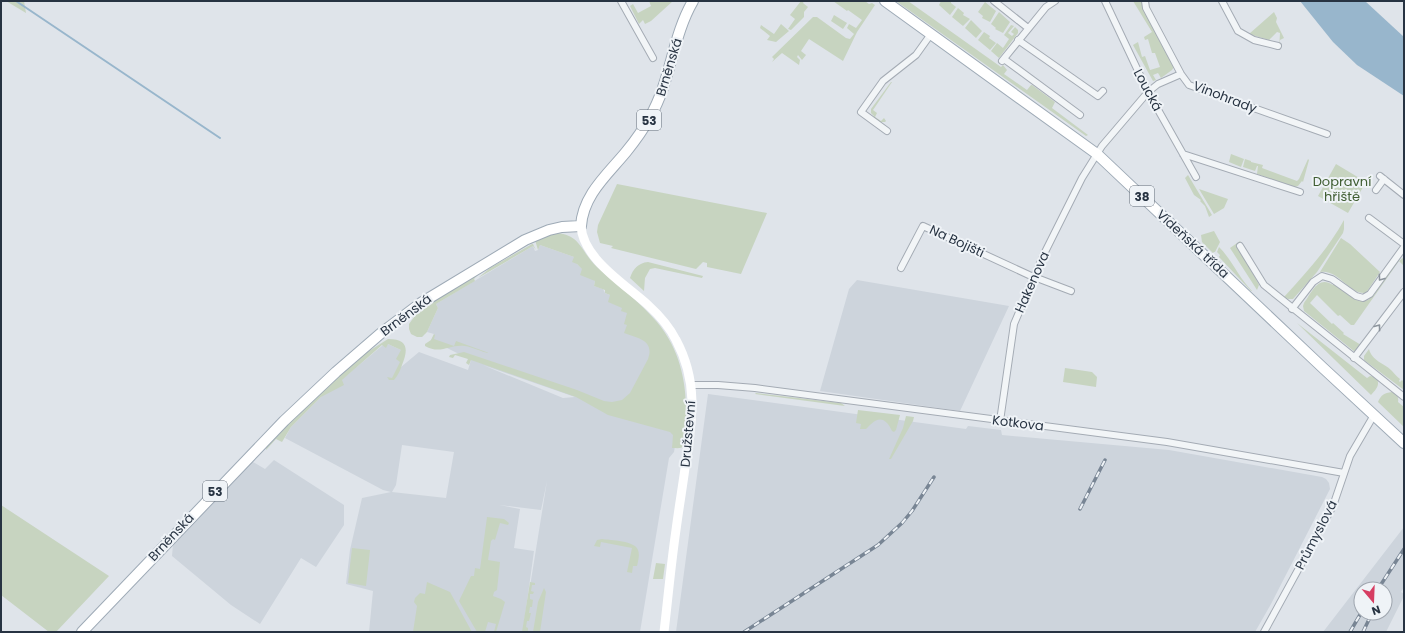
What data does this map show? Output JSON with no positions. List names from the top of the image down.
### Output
{
  "streets": {
    "main road": [
      "Brněnská",
      "53",
      "38",
      "Vídeňská třída",
      "Družstevní"
    ],
    "street": [
      "Loucká",
      "Vinohrady",
      "Na Bojišti",
      "Hakenova",
      "Kotkova",
      "Průmyslová"
    ]
  },
  "crossings": [
    ["Brněnská", "Družstevní"],
    ["Loucká", "Hakenova"],
    ["Vinohrady", "Hakenova"],
    ["38", "Vídeňská třída"],
    ["38", "Průmyslová"],
    ["Na Bojišti", "Hakenova"],
    ["Vídeňská třída", "Hakenova"],
    ["Vídeňská třída", "Průmyslová"],
    ["Hakenova", "Kotkova"],
    ["Kotkova", "Družstevní"],
    ["Kotkova", "Průmyslová"]
  ],
  "parks": ["Dopravní hřiště"],
  "north": "bottom"
}
